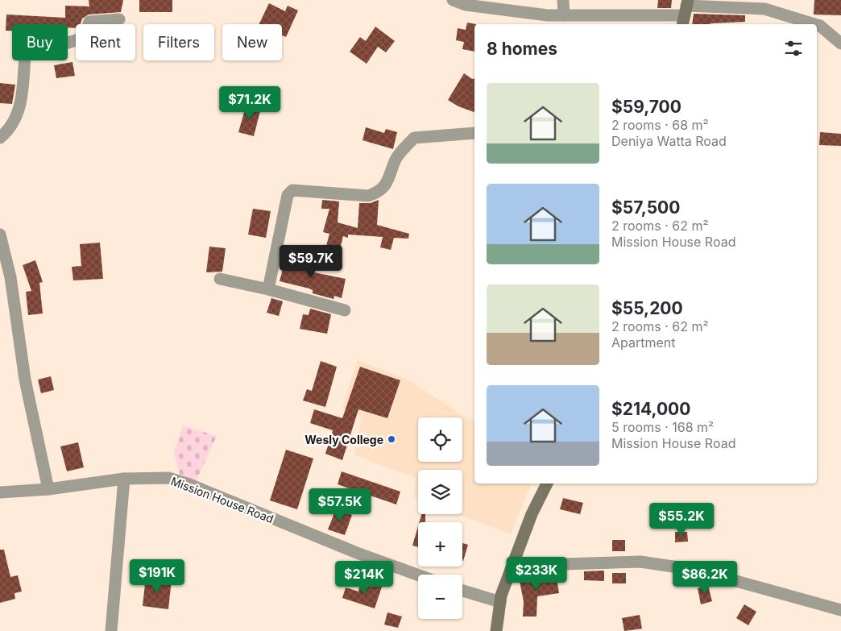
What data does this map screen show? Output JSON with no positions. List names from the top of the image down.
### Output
{
  "streets": {
    "street": ["Mission House Road"]
  },
  "places": ["Wesly College"],
  "page": {
    "chip": [
      "Buy",
      "Rent",
      "Filters",
      "New"
    ],
    "heading": "8 homes",
    "list": [
      {
        "name": "$59,700",
        "note": "2 rooms · 68 m² · Deniya Watta Road"
      },
      {
        "name": "$57,500",
        "note": "2 rooms · 62 m² · Mission House Road"
      },
      {
        "name": "$55,200",
        "note": "2 rooms · 62 m² · Apartment"
      },
      {
        "name": "$214,000",
        "note": "5 rooms · 168 m² · Mission House Road"
      }
    ],
    "price": [
      "$71.2K",
      "$59.7K",
      "$57.5K",
      "$55.2K",
      "$233K",
      "$191K",
      "$214K",
      "$86.2K"
    ],
    "map_buttons": ["+", "−"]
  }
}
